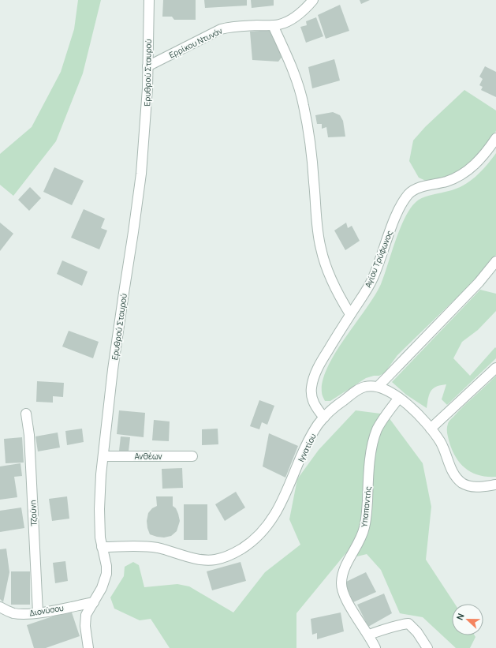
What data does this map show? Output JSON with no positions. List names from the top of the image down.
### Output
{
  "streets": {
    "street": [
      "Ερρίκου Ντυνάν",
      "Ερυθρού Σταυρού",
      "Αγίου Τρύφωνος",
      "Ιγνατίου",
      "Ανθέων",
      "Υπαπαντής",
      "Τζούνη",
      "Διονύσου"
    ]
  },
  "crossings": [
    ["Ερρίκου Ντυνάν", "Ερυθρού Σταυρού"],
    ["Ερυθρού Σταυρού", "Ιγνατίου"],
    ["Ερυθρού Σταυρού", "Ανθέων"],
    ["Ερυθρού Σταυρού", "Διονύσου"],
    ["Αγίου Τρύφωνος", "Ιγνατίου"],
    ["Ιγνατίου", "Υπαπαντής"],
    ["Τζούνη", "Διονύσου"]
  ],
  "north": "left"
}
